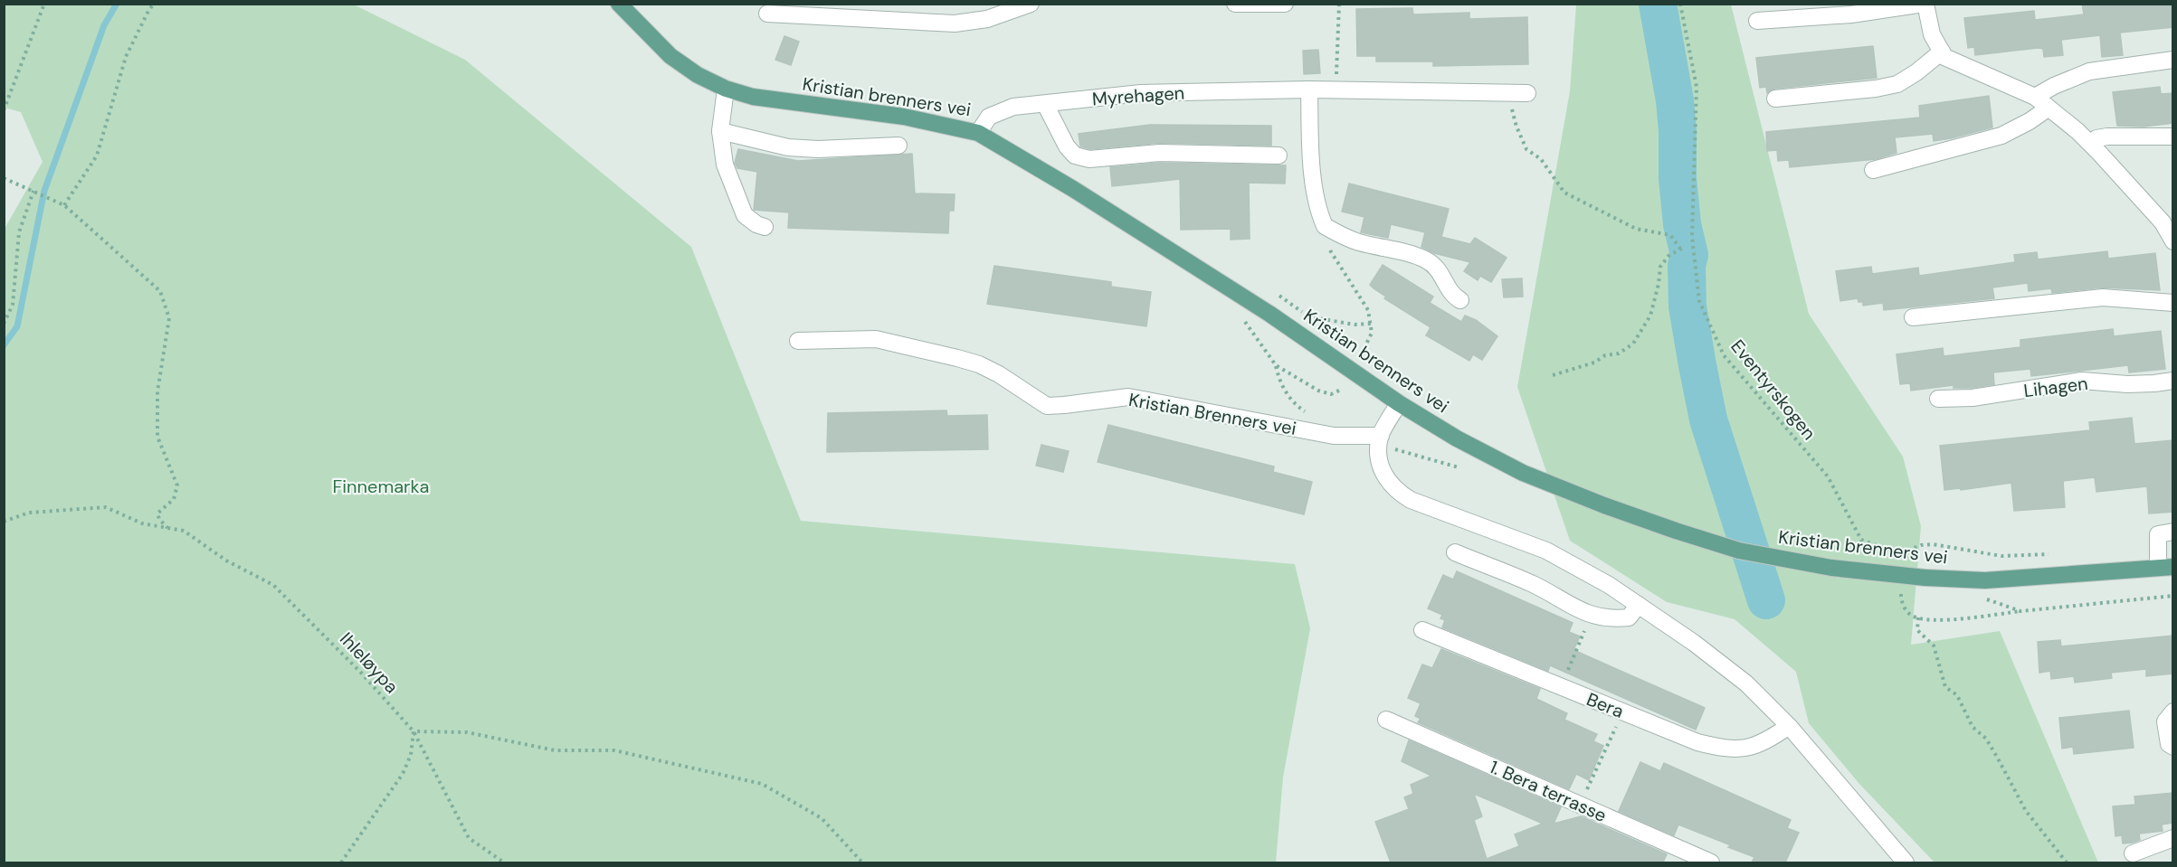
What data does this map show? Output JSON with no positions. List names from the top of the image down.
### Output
{
  "streets": {
    "main road": ["Kristian brenners vei"],
    "street": [
      "Myrehagen",
      "Lihagen",
      "Kristian Brenners vei",
      "Bera",
      "1. Bera terrasse"
    ],
    "path": ["Eventyrskogen", "Ihleløypa"]
  },
  "crossings": [
    ["Myrehagen", "Kristian brenners vei"]
  ],
  "parks": ["Finnemarka"]
}
